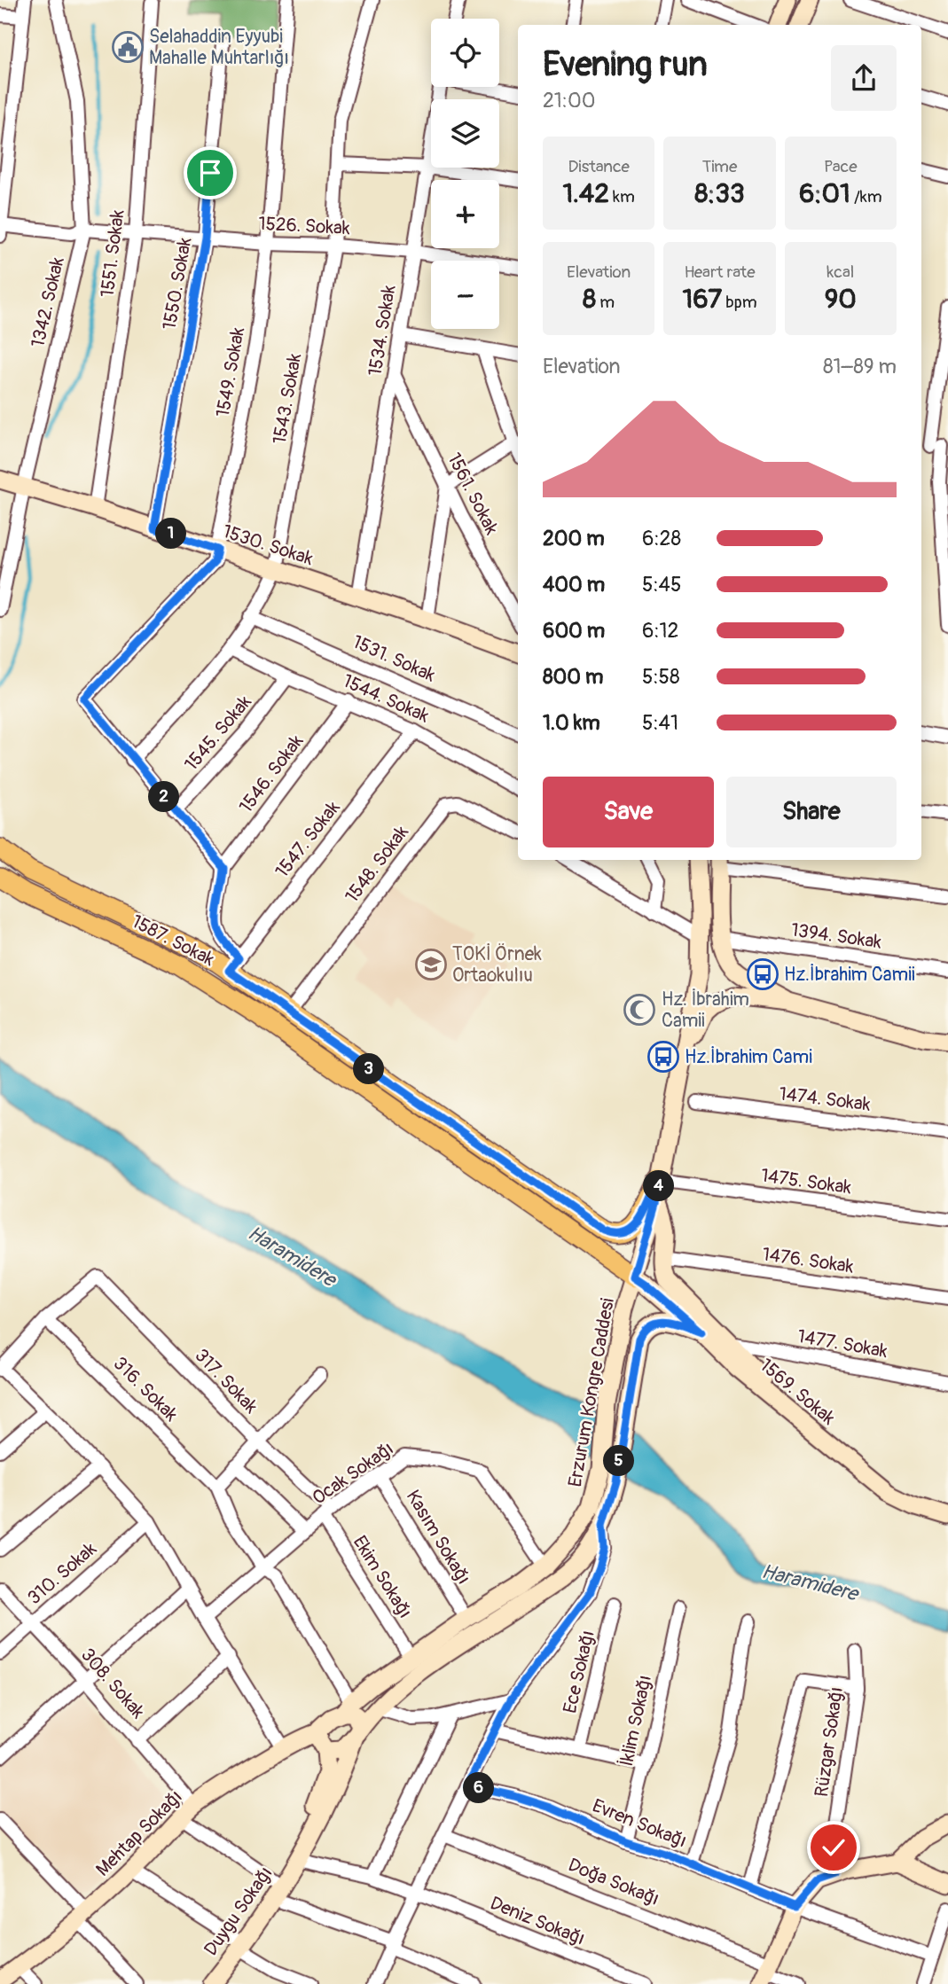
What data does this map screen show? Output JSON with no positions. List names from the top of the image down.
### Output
{
  "streets": {
    "main road": ["1587. Sokak"],
    "street": [
      "1526. Sokak",
      "1551. Sokak",
      "1550. Sokak",
      "1342. Sokak",
      "1534. Sokak",
      "1549. Sokak",
      "1543. Sokak",
      "1561. Sokak",
      "1530. Sokak",
      "1531. Sokak",
      "1544. Sokak",
      "1545. Sokak",
      "1546. Sokak",
      "1547. Sokak",
      "1548. Sokak",
      "1394. Sokak",
      "1474. Sokak",
      "1475. Sokak",
      "1476. Sokak",
      "1477. Sokak",
      "317. Sokak",
      "316. Sokak",
      "1569. Sokak",
      "Erzurum Kongre Caddesi",
      "Ocak Sokağı",
      "Kasım Sokağı",
      "310. Sokak",
      "Ekim Sokağı",
      "Ece Sokağı",
      "308. Sokak",
      "İklim Sokağı",
      "Rüzgar Sokağı",
      "Evren Sokağı",
      "Mehtap Sokağı",
      "Doğa Sokağı",
      "Duygu Sokağı",
      "Deniz Sokağı"
    ]
  },
  "crossings": [
    ["1526. Sokak", "1551. Sokak"],
    ["1526. Sokak", "1550. Sokak"],
    ["1526. Sokak", "1342. Sokak"],
    ["1526. Sokak", "1534. Sokak"],
    ["1526. Sokak", "1549. Sokak"],
    ["1526. Sokak", "1543. Sokak"],
    ["1551. Sokak", "1530. Sokak"],
    ["1550. Sokak", "1530. Sokak"],
    ["1342. Sokak", "1530. Sokak"],
    ["1534. Sokak", "1561. Sokak"],
    ["1534. Sokak", "1530. Sokak"],
    ["1549. Sokak", "1543. Sokak"],
    ["1549. Sokak", "1530. Sokak"],
    ["1543. Sokak", "1530. Sokak"],
    ["1543. Sokak", "1531. Sokak"],
    ["1543. Sokak", "1544. Sokak"],
    ["1544. Sokak", "1545. Sokak"],
    ["1544. Sokak", "1546. Sokak"],
    ["1544. Sokak", "1547. Sokak"],
    ["1547. Sokak", "1587. Sokak"],
    ["1548. Sokak", "1587. Sokak"],
    ["1587. Sokak", "1475. Sokak"],
    ["1587. Sokak", "1569. Sokak"],
    ["1587. Sokak", "Erzurum Kongre Caddesi"],
    ["1475. Sokak", "Erzurum Kongre Caddesi"],
    ["317. Sokak", "316. Sokak"],
    ["317. Sokak", "Ocak Sokağı"],
    ["317. Sokak", "Ekim Sokağı"],
    ["1569. Sokak", "Erzurum Kongre Caddesi"],
    ["Erzurum Kongre Caddesi", "Ocak Sokağı"],
    ["Erzurum Kongre Caddesi", "Kasım Sokağı"],
    ["Erzurum Kongre Caddesi", "Ekim Sokağı"],
    ["Erzurum Kongre Caddesi", "Mehtap Sokağı"],
    ["Ocak Sokağı", "Kasım Sokağı"],
    ["Ocak Sokağı", "Ekim Sokağı"],
    ["310. Sokak", "308. Sokak"],
    ["308. Sokak", "Mehtap Sokağı"],
    ["308. Sokak", "Duygu Sokağı"],
    ["İklim Sokağı", "Evren Sokağı"],
    ["Duygu Sokağı", "Deniz Sokağı"]
  ],
  "water": ["Haramidere"],
  "places": {
    "public building": ["Selahaddin Eyyubi Mahalle Muhtarlığı"],
    "school or university": ["TOKİ Örnek Ortaokulıu"],
    "bus stop": ["Hz.İbrahim Camii", "Hz.İbrahim Cami"],
    "mosque": ["Hz. İbrahim Camii"]
  },
  "page": {
    "map_buttons": ["+", "−"],
    "heading": ["Evening run", "21:00"],
    "stats": [
      ["Distance", "1.42 km"],
      ["Time", "8:33"],
      ["Pace", "6:01 /km"],
      ["Elevation", "8 m"],
      ["Heart rate", "167 bpm"],
      ["kcal", "90"]
    ],
    "chart": ["Elevation", "81–89 m"],
    "list": [
      {
        "name": "200 m",
        "note": "6:28"
      },
      {
        "name": "400 m",
        "note": "5:45"
      },
      {
        "name": "600 m",
        "note": "6:12"
      },
      {
        "name": "800 m",
        "note": "5:58"
      },
      {
        "name": "1.0 km",
        "note": "5:41"
      }
    ],
    "pins": [
      "1",
      "2",
      "3",
      "4",
      "5",
      "6"
    ],
    "buttons": ["Save", "Share"]
  }
}
